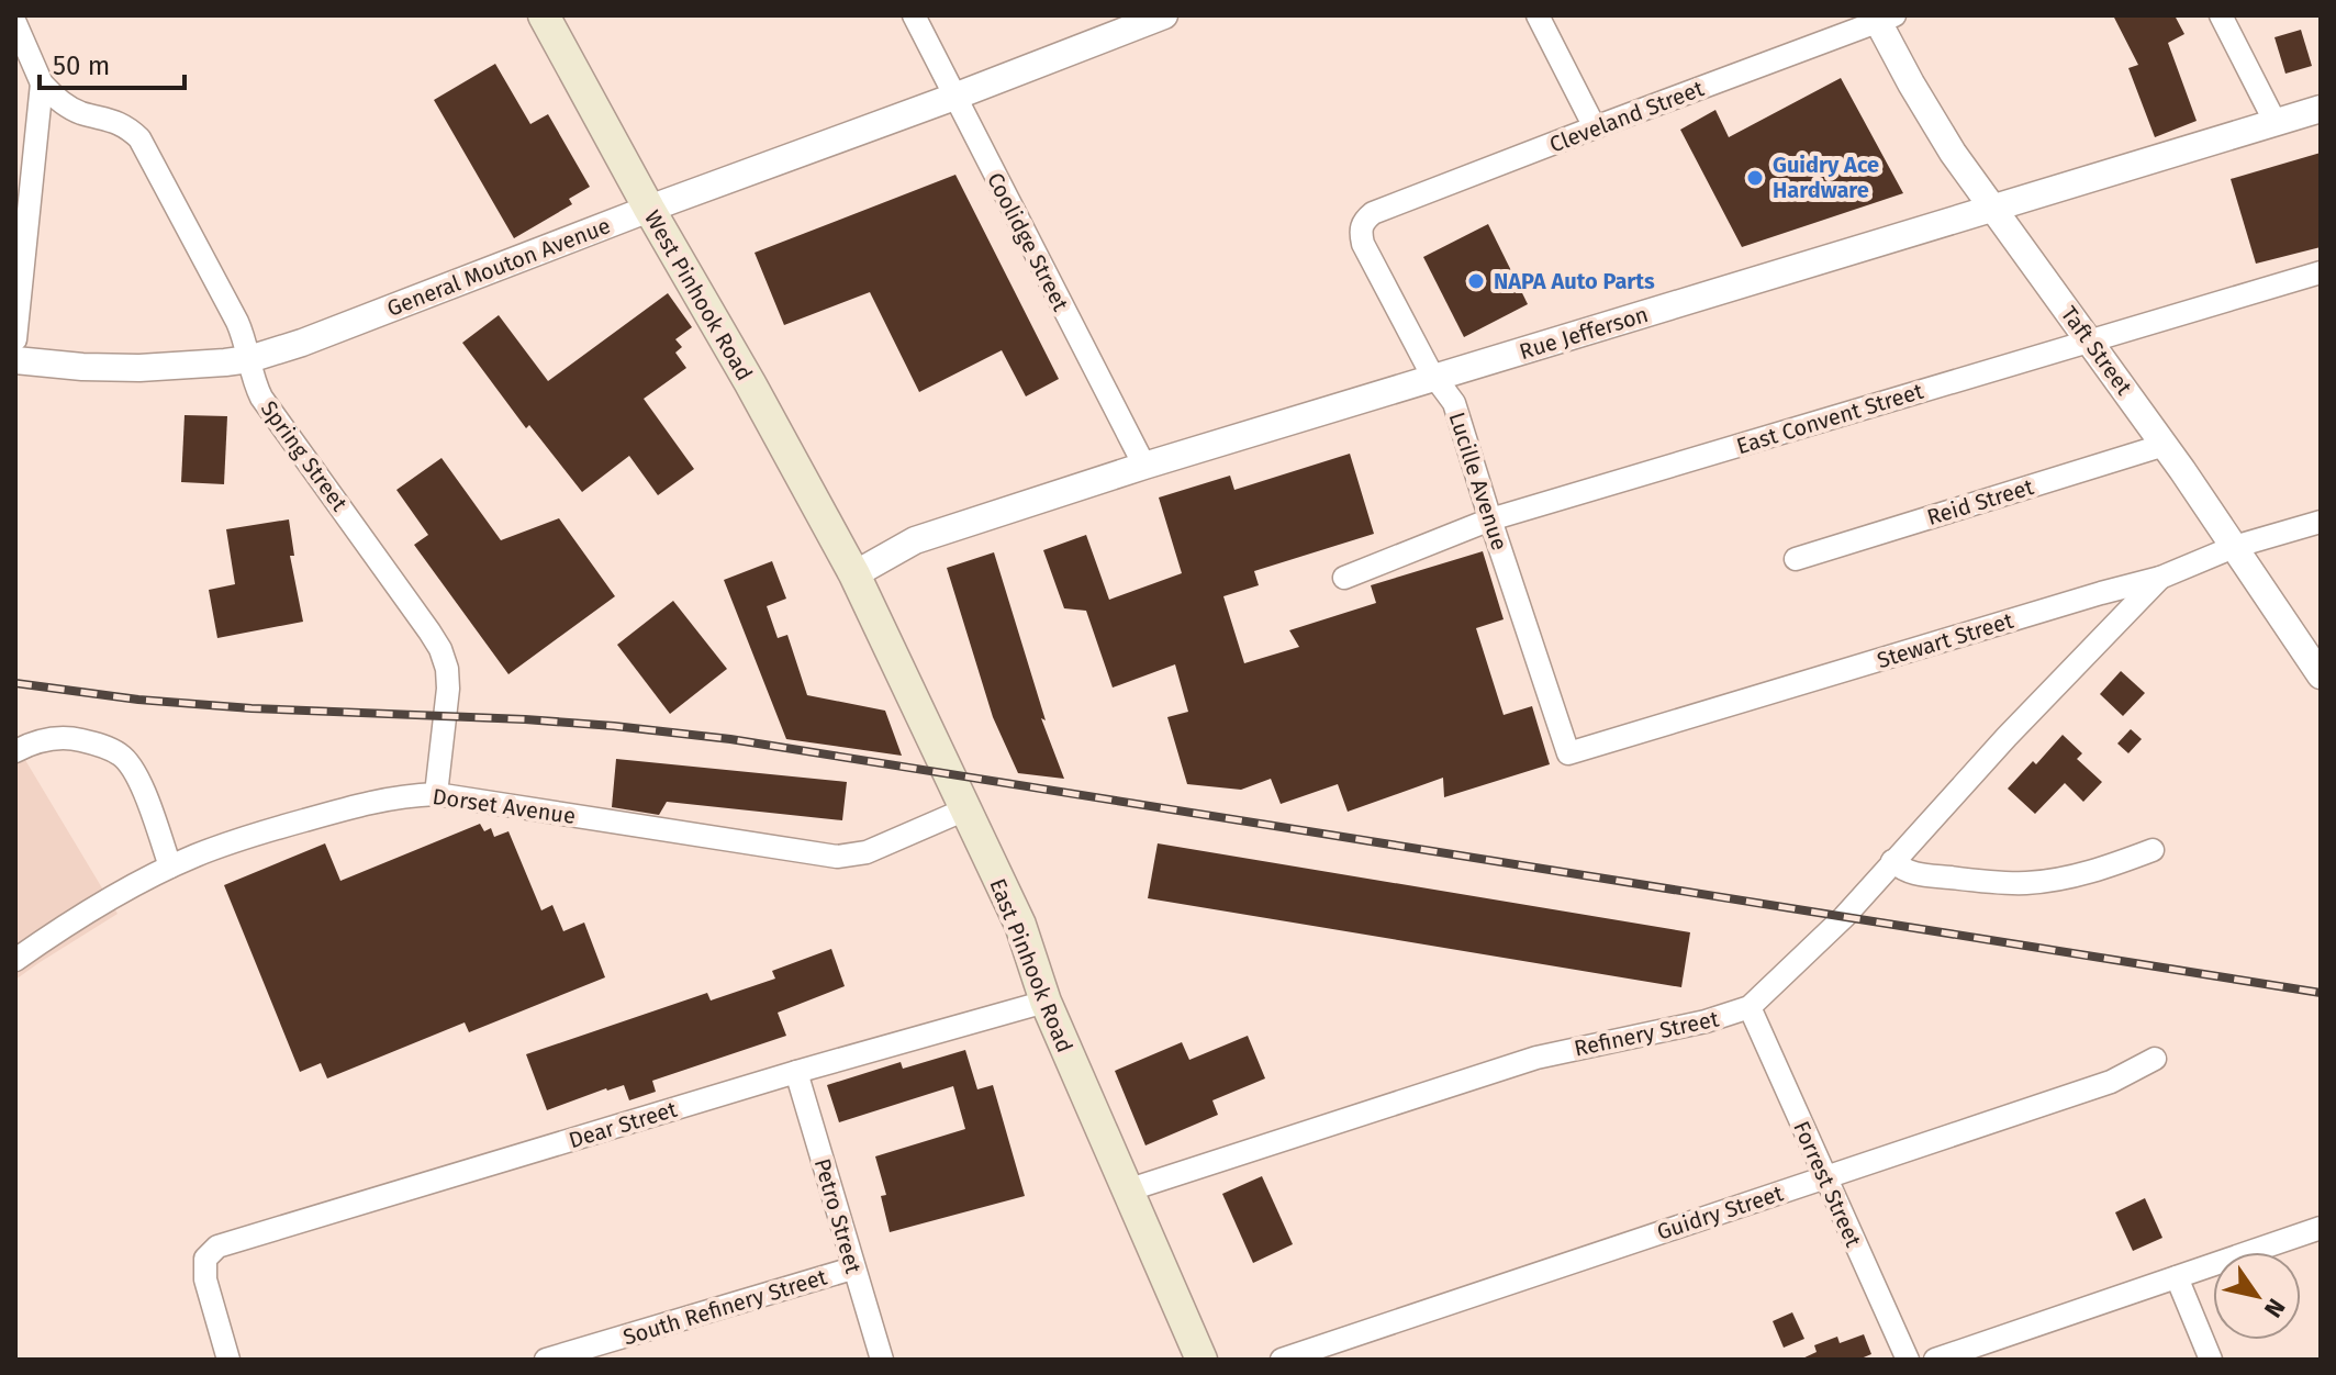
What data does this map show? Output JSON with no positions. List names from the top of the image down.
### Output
{
  "streets": {
    "main road": ["West Pinhook Road", "East Pinhook Road"],
    "street": [
      "Cleveland Street",
      "Coolidge Street",
      "General Mouton Avenue",
      "Rue Jefferson",
      "Taft Street",
      "East Convent Street",
      "Spring Street",
      "Lucille Avenue",
      "Reid Street",
      "Stewart Street",
      "Dorset Avenue",
      "Refinery Street",
      "Dear Street",
      "Forrest Street",
      "Guidry Street",
      "Petro Street",
      "South Refinery Street"
    ]
  },
  "crossings": [
    ["Cleveland Street", "Taft Street"],
    ["Cleveland Street", "Lucille Avenue"],
    ["Coolidge Street", "General Mouton Avenue"],
    ["Coolidge Street", "Rue Jefferson"],
    ["General Mouton Avenue", "West Pinhook Road"],
    ["General Mouton Avenue", "Spring Street"],
    ["West Pinhook Road", "Rue Jefferson"],
    ["West Pinhook Road", "East Pinhook Road"],
    ["Rue Jefferson", "Taft Street"],
    ["Rue Jefferson", "Lucille Avenue"],
    ["Rue Jefferson", "East Pinhook Road"],
    ["Taft Street", "East Convent Street"],
    ["Taft Street", "Reid Street"],
    ["Taft Street", "Stewart Street"],
    ["East Convent Street", "Lucille Avenue"],
    ["Spring Street", "Dorset Avenue"],
    ["Lucille Avenue", "Stewart Street"],
    ["Stewart Street", "Refinery Street"],
    ["Dorset Avenue", "East Pinhook Road"],
    ["East Pinhook Road", "Refinery Street"],
    ["East Pinhook Road", "Dear Street"],
    ["Refinery Street", "Forrest Street"],
    ["Dear Street", "Petro Street"],
    ["Forrest Street", "Guidry Street"],
    ["Petro Street", "South Refinery Street"]
  ],
  "places": ["Guidry Ace Hardware", "NAPA Auto Parts"],
  "scale_bar": "50 m",
  "north": "bottom right"
}
